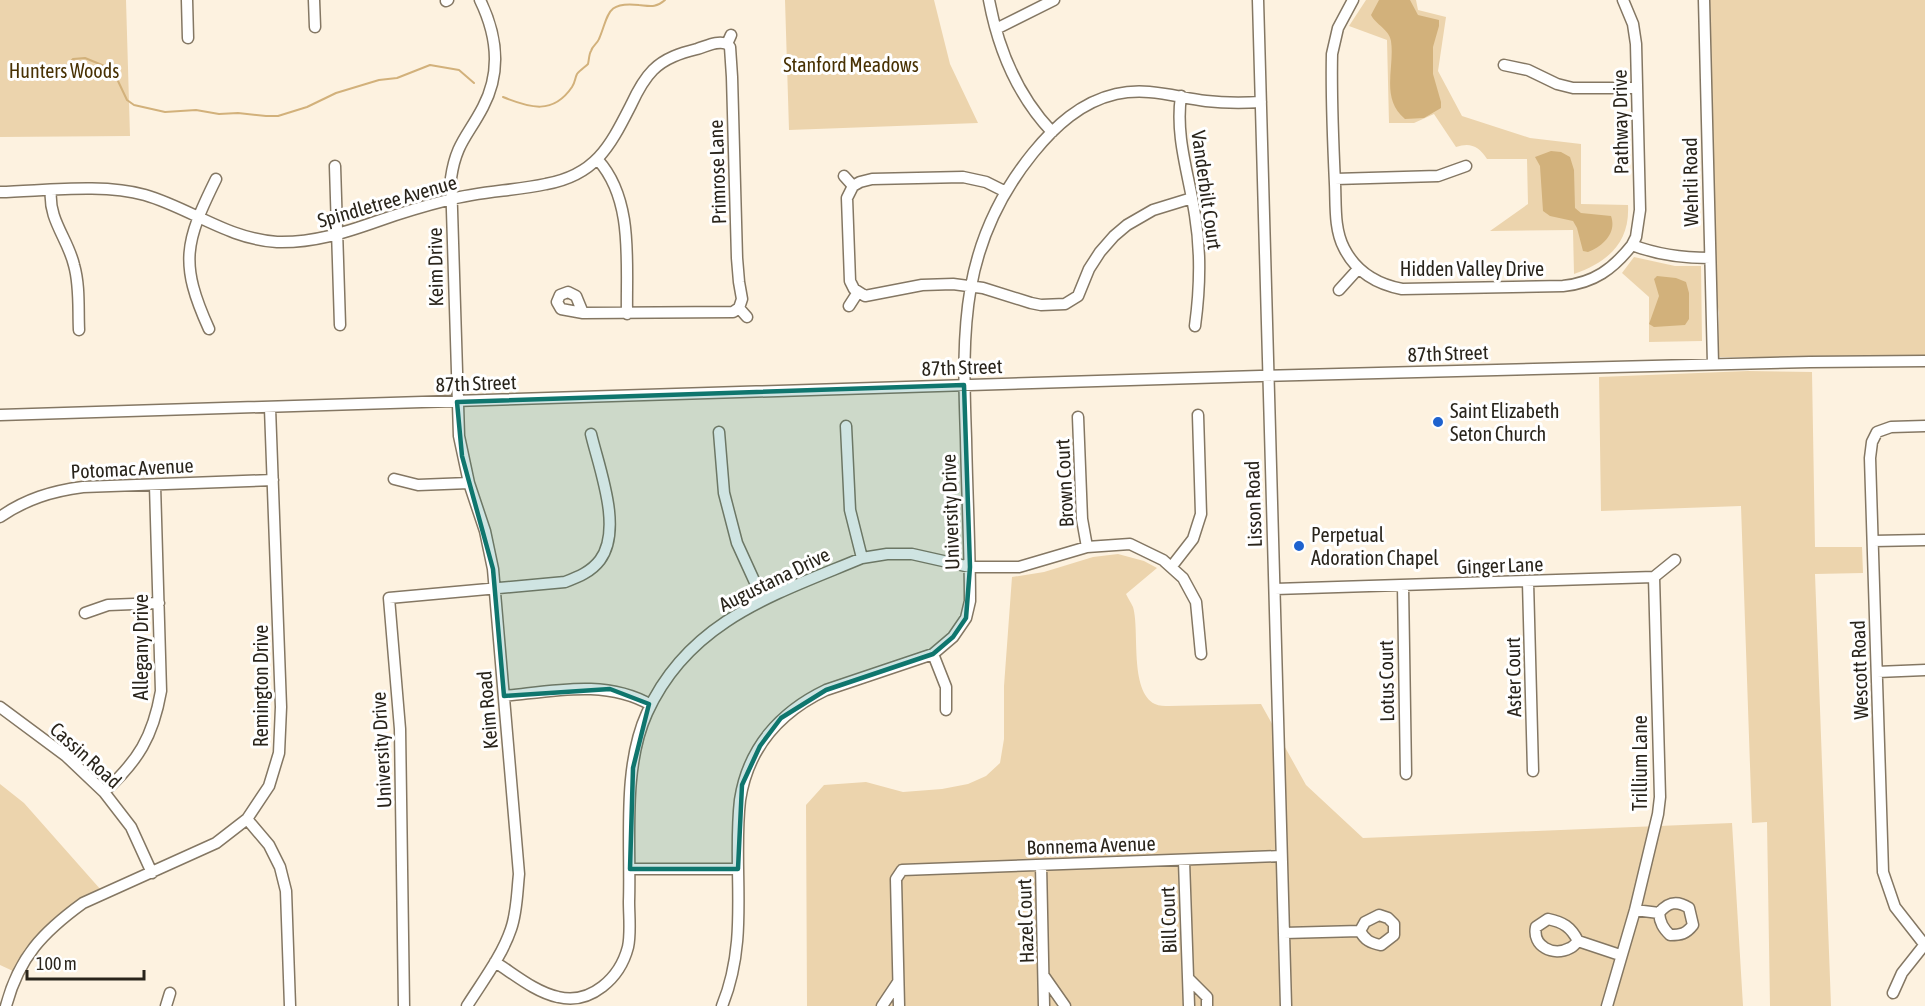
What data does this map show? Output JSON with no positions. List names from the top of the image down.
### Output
{
  "streets": {
    "street": [
      "Pathway Drive",
      "Primrose Lane",
      "Wehrli Road",
      "Vanderbilt Court",
      "Spindletree Avenue",
      "Keim Drive",
      "Hidden Valley Drive",
      "87th Street",
      "Potomac Avenue",
      "Brown Court",
      "Lisson Road",
      "University Drive",
      "Ginger Lane",
      "Augustana Drive",
      "Allegany Drive",
      "Wescott Road",
      "Aster Court",
      "Lotus Court",
      "Remington Drive",
      "Keim Road",
      "Cassin Road",
      "Trillium Lane",
      "Bonnema Avenue",
      "Bill Court",
      "Hazel Court"
    ]
  },
  "crossings": [
    ["Pathway Drive", "Hidden Valley Drive"],
    ["Primrose Lane", "Spindletree Avenue"],
    ["Wehrli Road", "87th Street"],
    ["Vanderbilt Court", "University Drive"],
    ["Spindletree Avenue", "Keim Drive"],
    ["Keim Drive", "87th Street"],
    ["Keim Drive", "Keim Road"],
    ["87th Street", "Lisson Road"],
    ["87th Street", "University Drive"],
    ["87th Street", "Remington Drive"],
    ["87th Street", "Keim Road"],
    ["Potomac Avenue", "Allegany Drive"],
    ["Potomac Avenue", "Remington Drive"],
    ["Brown Court", "Augustana Drive"],
    ["Lisson Road", "University Drive"],
    ["Lisson Road", "Ginger Lane"],
    ["Lisson Road", "Bonnema Avenue"],
    ["University Drive", "Augustana Drive"],
    ["University Drive", "Keim Road"],
    ["Ginger Lane", "Aster Court"],
    ["Ginger Lane", "Lotus Court"],
    ["Ginger Lane", "Trillium Lane"],
    ["Augustana Drive", "Keim Road"],
    ["Allegany Drive", "Cassin Road"],
    ["Remington Drive", "Cassin Road"],
    ["Bonnema Avenue", "Bill Court"],
    ["Bonnema Avenue", "Hazel Court"]
  ],
  "parks": ["Stanford Meadows", "Hunters Woods"],
  "places": ["Saint Elizabeth Seton Church", "Perpetual Adoration Chapel"],
  "scale_bar": "100 m"
}
